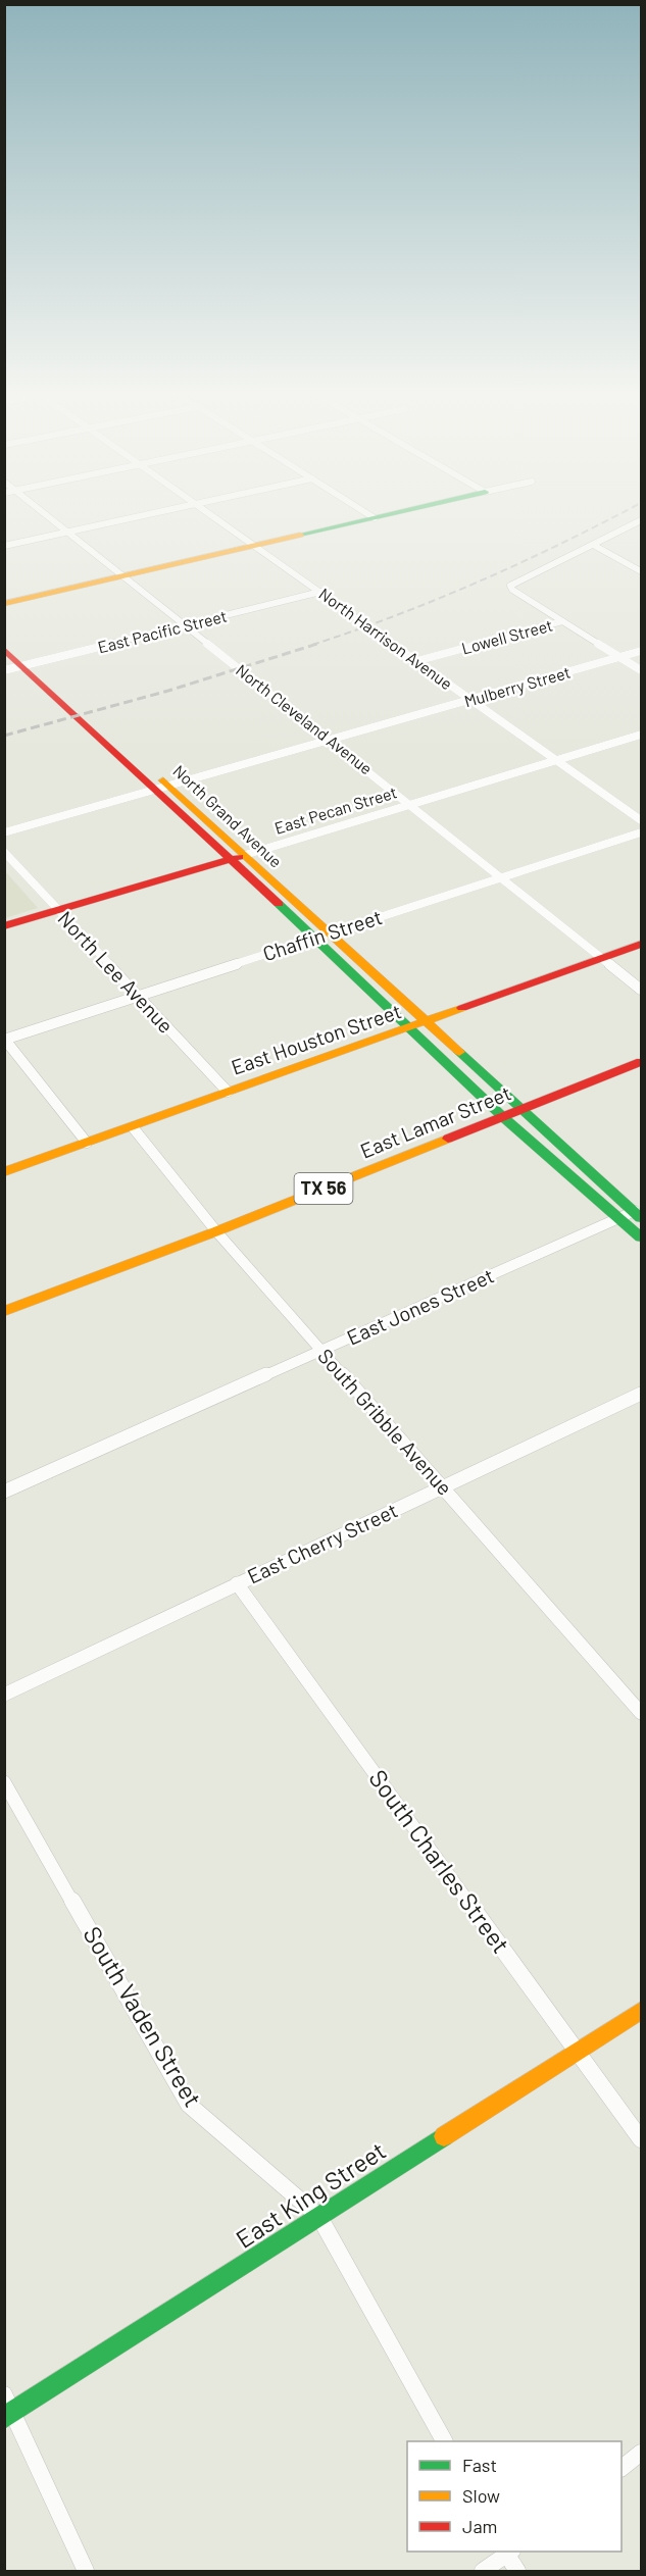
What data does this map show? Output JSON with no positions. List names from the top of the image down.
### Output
{
  "streets": {
    "main road": [
      "East Pecan Street",
      "North Grand Avenue",
      "East Houston Street",
      "East Lamar Street",
      "TX 56",
      "East King Street"
    ],
    "street": [
      "East Pacific Street",
      "Lowell Street",
      "North Harrison Avenue",
      "Mulberry Street",
      "North Cleveland Avenue",
      "Chaffin Street",
      "North Lee Avenue",
      "East Jones Street",
      "South Gribble Avenue",
      "East Cherry Street",
      "South Charles Street",
      "South Vaden Street"
    ]
  },
  "crossings": [
    ["East Pacific Street", "North Harrison Avenue"],
    ["East Pacific Street", "North Cleveland Avenue"],
    ["East Pacific Street", "North Grand Avenue"],
    ["Lowell Street", "North Harrison Avenue"],
    ["North Harrison Avenue", "Mulberry Street"],
    ["North Harrison Avenue", "East Pecan Street"],
    ["Mulberry Street", "North Cleveland Avenue"],
    ["Mulberry Street", "North Grand Avenue"],
    ["North Cleveland Avenue", "East Pecan Street"],
    ["North Cleveland Avenue", "Chaffin Street"],
    ["North Cleveland Avenue", "East Houston Street"],
    ["East Pecan Street", "North Grand Avenue"],
    ["East Pecan Street", "North Lee Avenue"],
    ["North Grand Avenue", "Chaffin Street"],
    ["North Grand Avenue", "East Houston Street"],
    ["North Grand Avenue", "East Lamar Street"],
    ["North Grand Avenue", "East Jones Street"],
    ["Chaffin Street", "North Lee Avenue"],
    ["North Lee Avenue", "East Houston Street"],
    ["East Houston Street", "South Gribble Avenue"],
    ["East Lamar Street", "South Gribble Avenue"],
    ["East Jones Street", "South Gribble Avenue"],
    ["South Gribble Avenue", "East Cherry Street"],
    ["East Cherry Street", "South Charles Street"],
    ["South Charles Street", "East King Street"],
    ["South Vaden Street", "East King Street"]
  ],
  "legend": ["Fast", "Slow", "Jam"]
}
